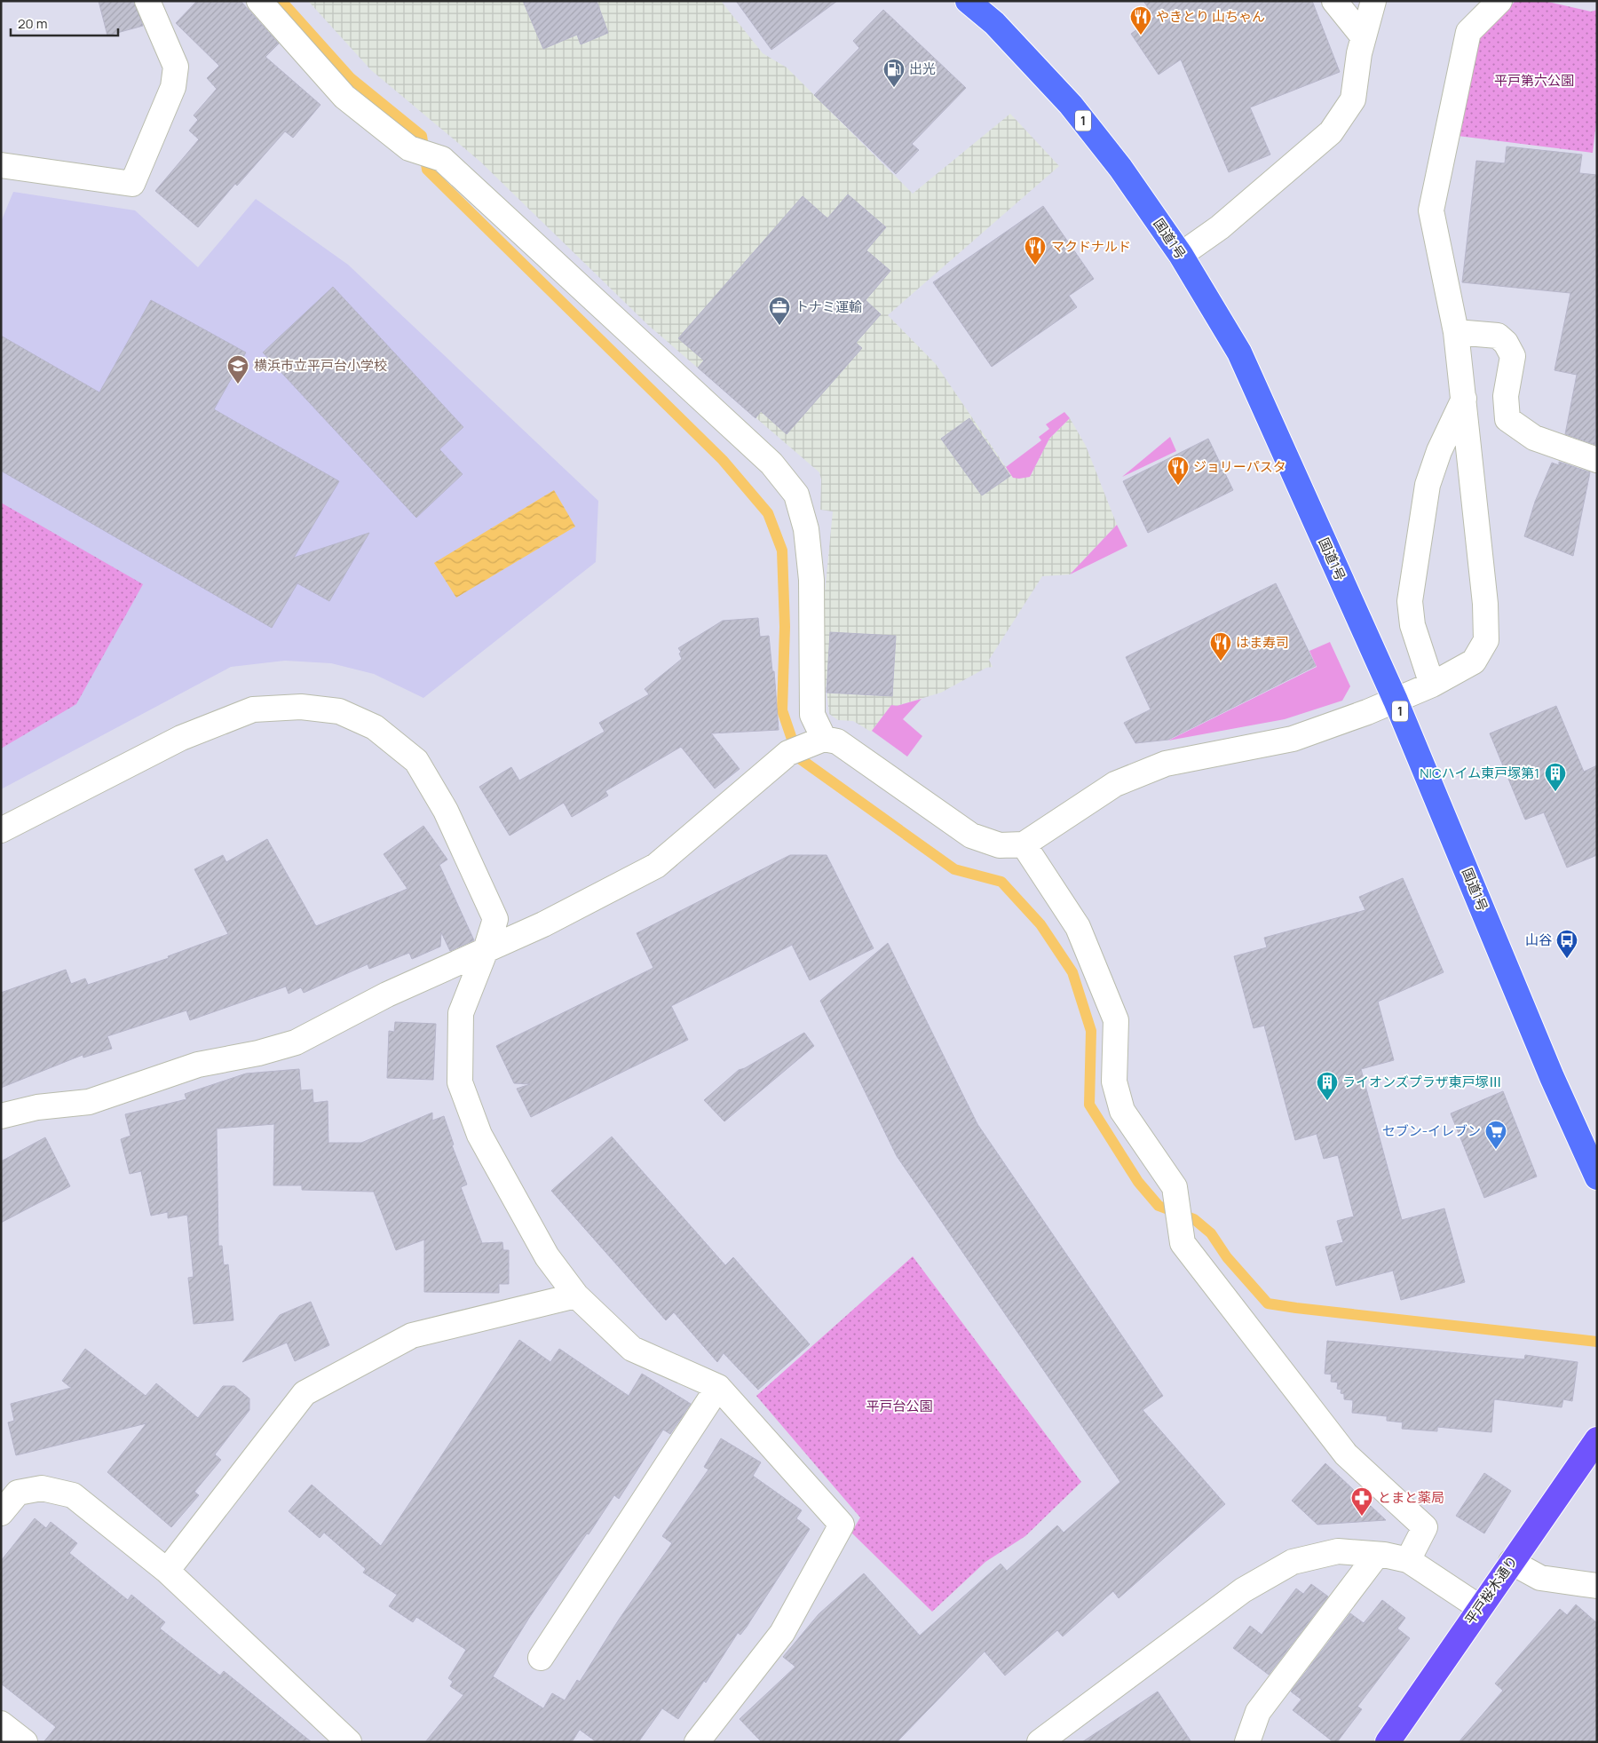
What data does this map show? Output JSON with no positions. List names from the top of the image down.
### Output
{
  "streets": {
    "highway": ["1", "国道1号"],
    "main road": ["平戸桜木通り"]
  },
  "parks": ["平戸第六公園", "平戸台公園"],
  "places": {
    "restaurant": [
      "やきとり 山ちゃん",
      "マクドナルド",
      "ジョリーパスタ",
      "はま寿司"
    ],
    "fuel station": ["出光"],
    "office": ["トナミ運輸"],
    "school or university": ["横浜市立平戸台小学校"],
    "building": ["NICハイム東戸塚第1", "ライオンズプラザ東戸塚Ⅲ"],
    "bus stop": ["山谷"],
    "supermarket": ["セブン-イレブン"],
    "pharmacy": ["とまと薬局"]
  },
  "scale_bar": "20 m"
}
